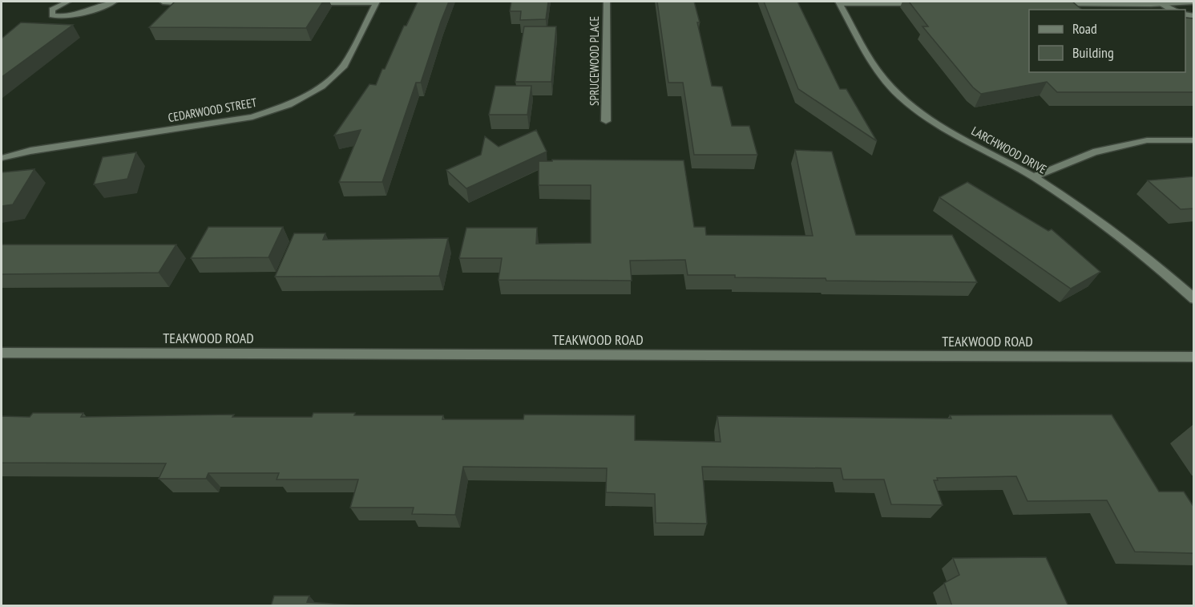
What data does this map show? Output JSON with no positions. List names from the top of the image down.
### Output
{
  "streets": {
    "street": [
      "SPRUCEWOOD PLACE",
      "CEDARWOOD STREET",
      "LARCHWOOD DRIVE",
      "TEAKWOOD ROAD"
    ]
  },
  "legend": ["Road", "Building"]
}
